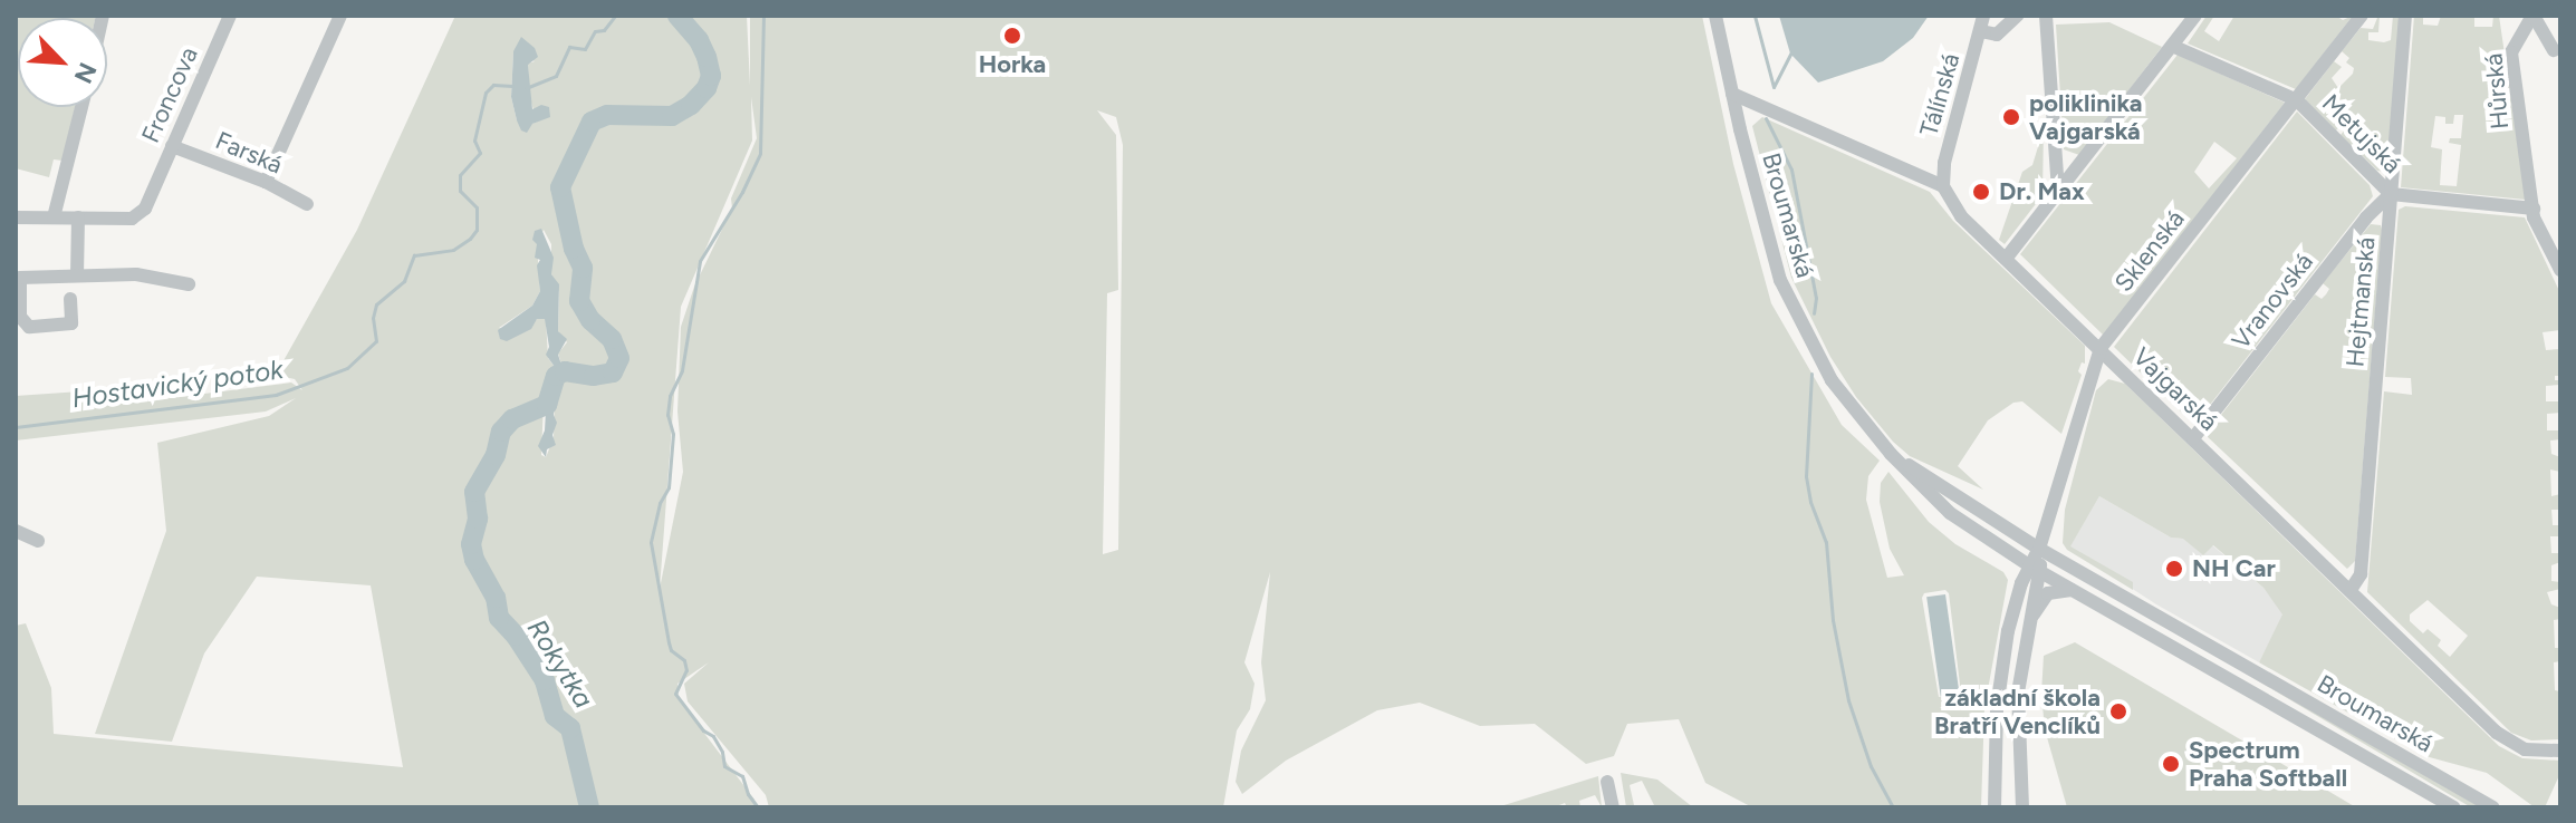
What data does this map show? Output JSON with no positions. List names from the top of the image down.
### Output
{
  "streets": {
    "street": [
      "Hůrská",
      "Froncova",
      "Tálínská",
      "Metujská",
      "Farská",
      "Broumarská",
      "Sklenská",
      "Vranovská",
      "Hejtmanská",
      "Vajgarská"
    ]
  },
  "crossings": [
    ["Hůrská", "Metujská"],
    ["Froncova", "Farská"],
    ["Tálínská", "Vajgarská"],
    ["Metujská", "Sklenská"],
    ["Metujská", "Vranovská"],
    ["Metujská", "Hejtmanská"],
    ["Broumarská", "Sklenská"],
    ["Sklenská", "Vajgarská"],
    ["Vranovská", "Hejtmanská"],
    ["Vranovská", "Vajgarská"],
    ["Hejtmanská", "Vajgarská"]
  ],
  "water": ["Hostavický potok", "Rokytka"],
  "places": [
    "Horka",
    "poliklinika Vajgarská",
    "Dr. Max",
    "NH Car",
    "základní škola Bratří Venclíků",
    "Spectrum Praha Softball"
  ],
  "north": "bottom right"
}
